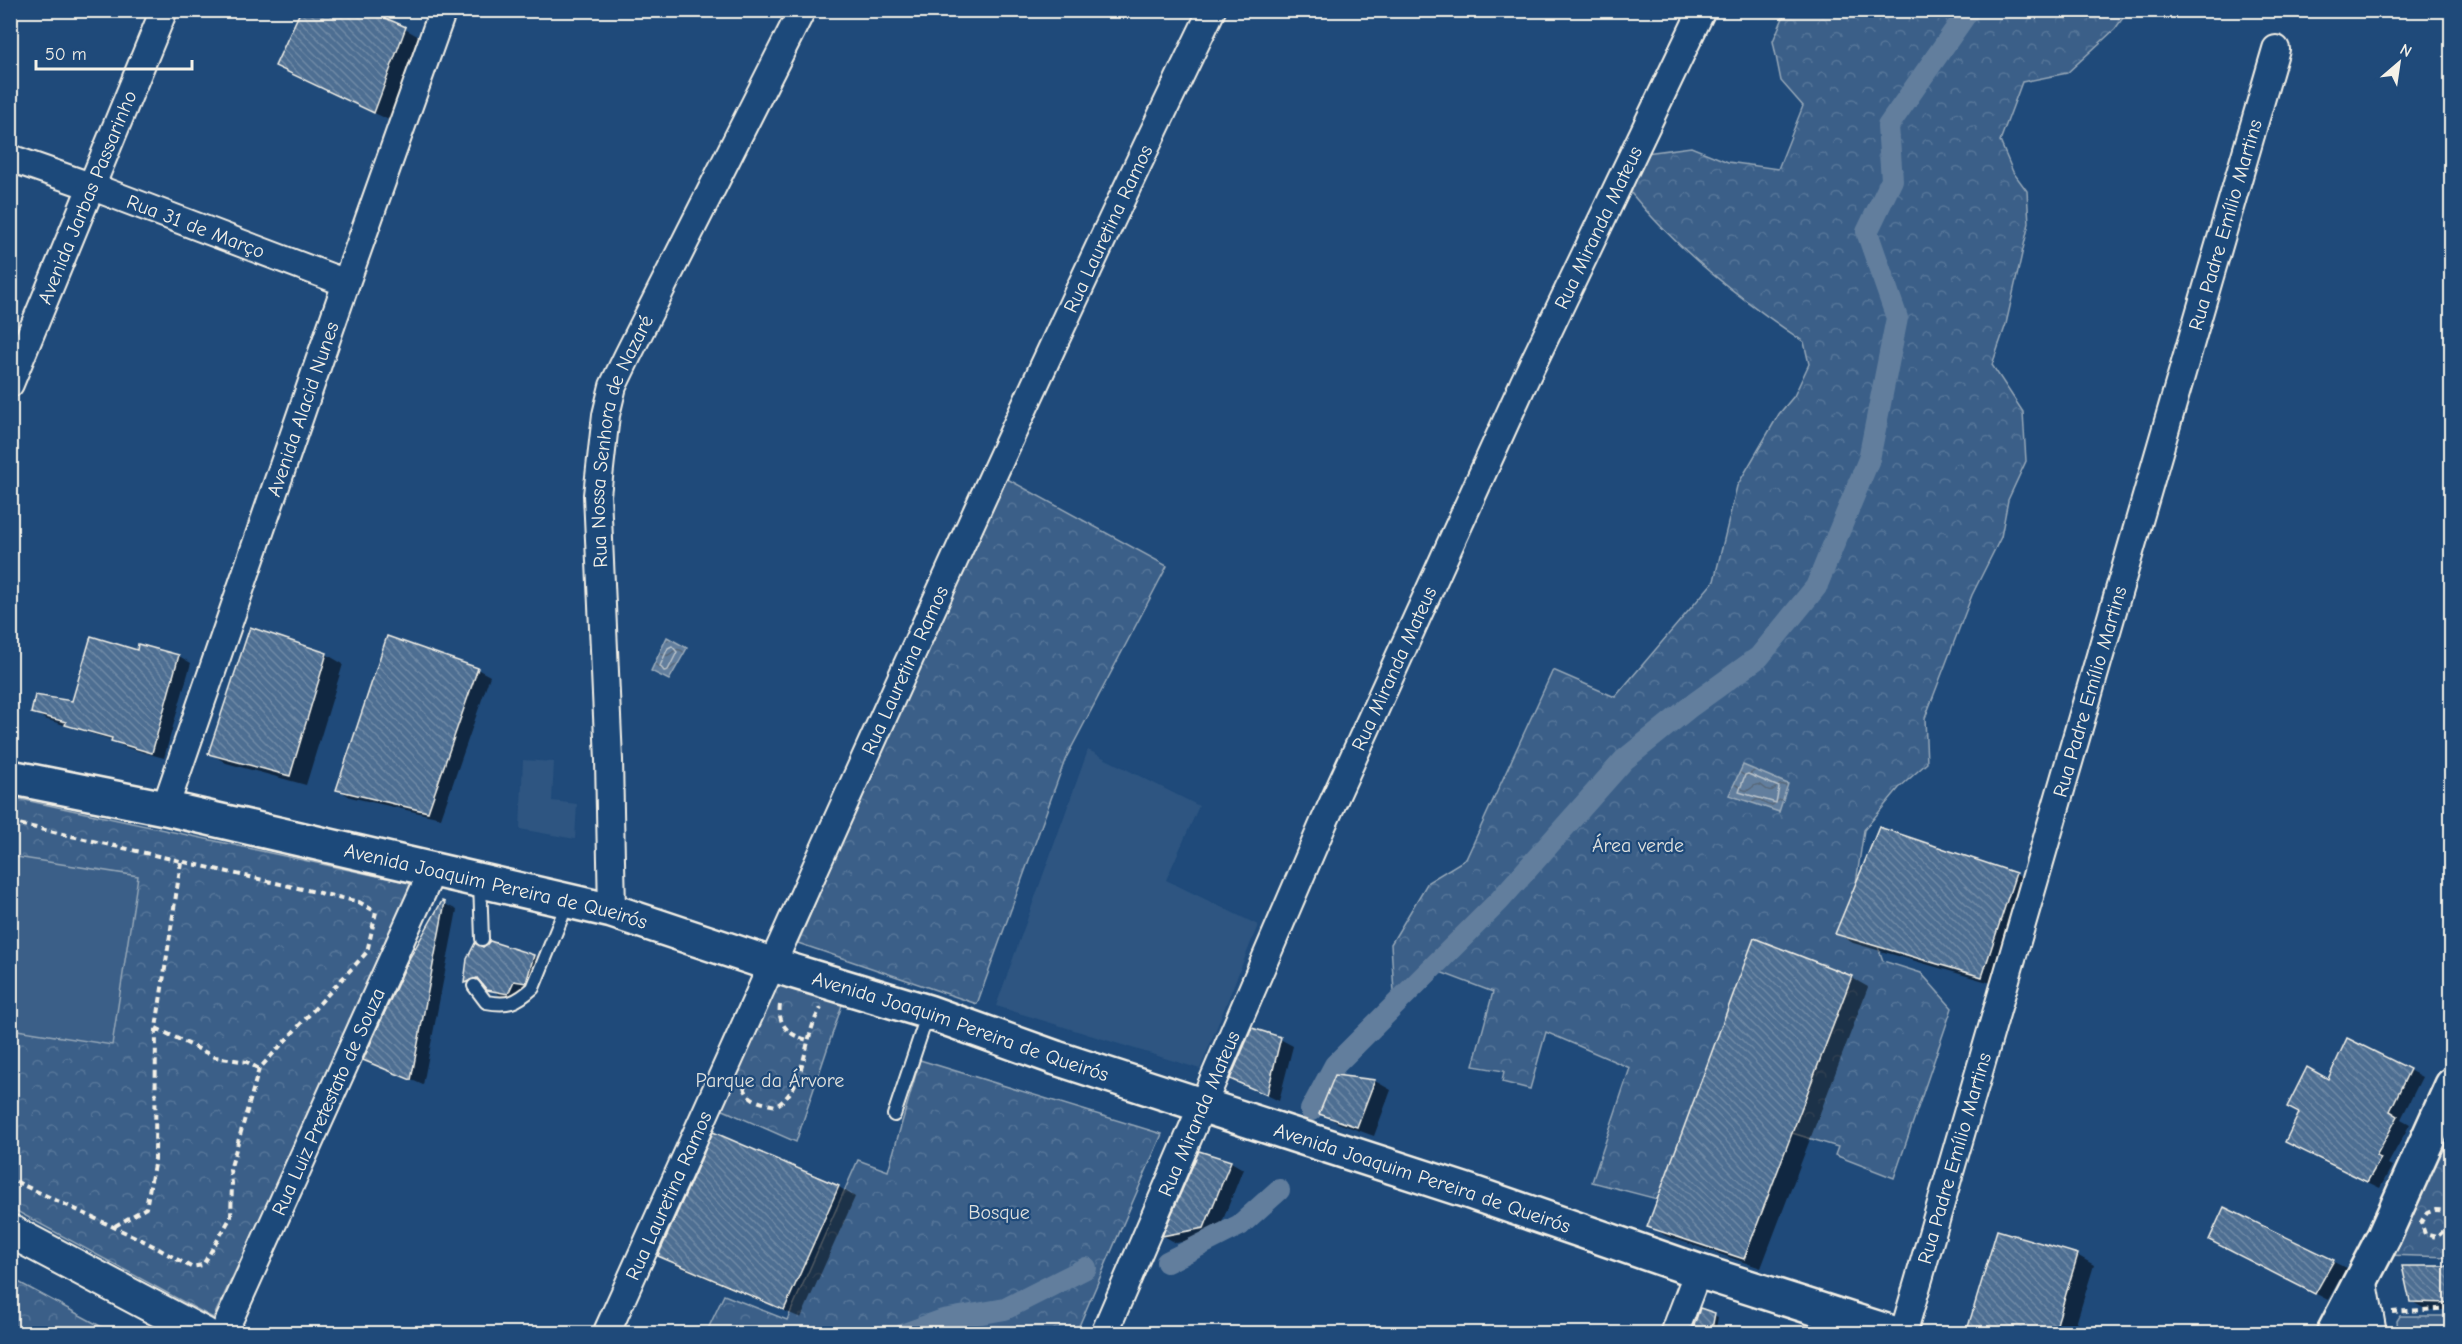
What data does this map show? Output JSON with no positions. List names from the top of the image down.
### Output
{
  "streets": {
    "main road": ["Avenida Joaquim Pereira de Queirós"],
    "street": [
      "Avenida Jarbas Passarinho",
      "Rua Padre Emílio Martins",
      "Rua 31 de Março",
      "Rua Miranda Mateus",
      "Rua Lauretina Ramos",
      "Avenida Alacid Nunes",
      "Rua Nossa Senhora de Nazaré",
      "Rua Luiz Pretestato de Souza"
    ]
  },
  "crossings": [
    ["Avenida Jarbas Passarinho", "Rua 31 de Março"],
    ["Rua 31 de Março", "Avenida Alacid Nunes"],
    ["Rua Miranda Mateus", "Avenida Joaquim Pereira de Queirós"],
    ["Rua Lauretina Ramos", "Avenida Joaquim Pereira de Queirós"],
    ["Avenida Alacid Nunes", "Avenida Joaquim Pereira de Queirós"],
    ["Rua Nossa Senhora de Nazaré", "Avenida Joaquim Pereira de Queirós"],
    ["Avenida Joaquim Pereira de Queirós", "Rua Luiz Pretestato de Souza"]
  ],
  "parks": ["Área verde", "Parque da Árvore", "Bosque"],
  "scale_bar": "50 m",
  "north": "top right"
}
